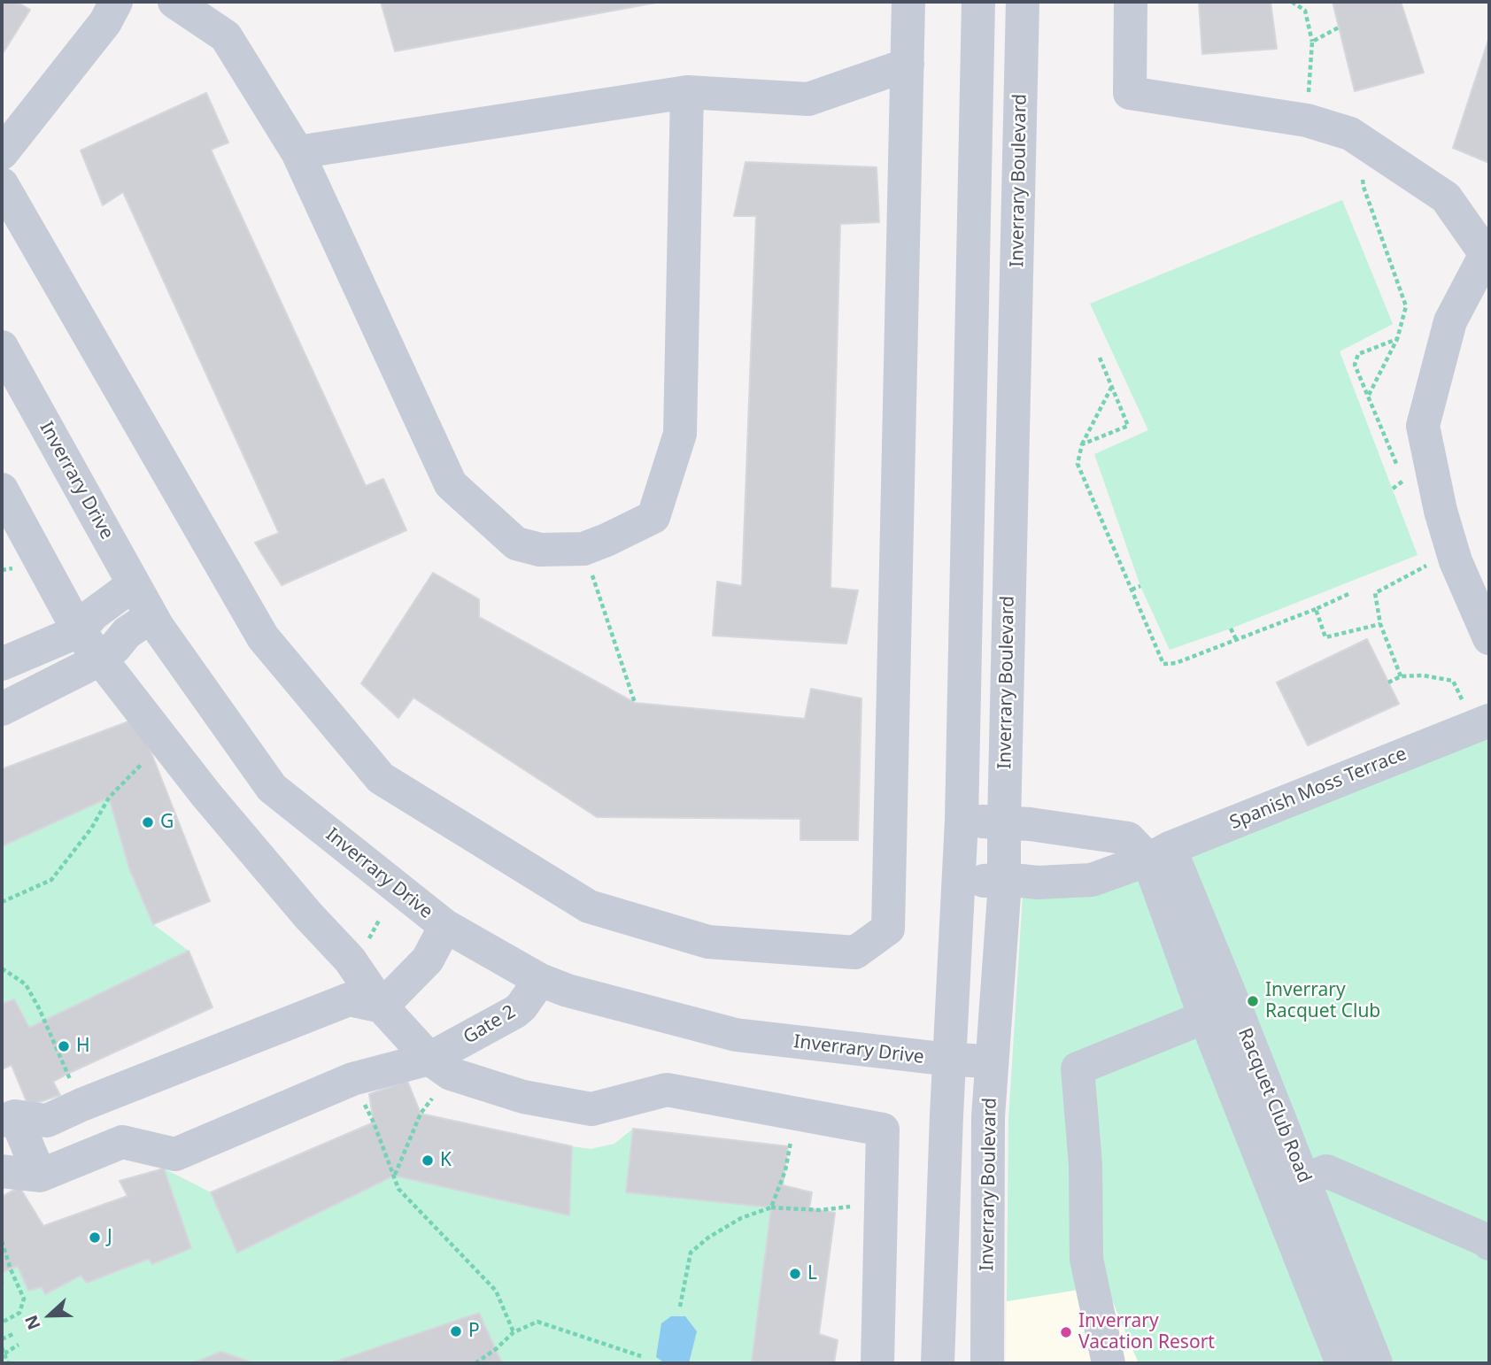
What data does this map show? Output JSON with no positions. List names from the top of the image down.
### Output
{
  "streets": {
    "street": [
      "Inverrary Boulevard",
      "Inverrary Drive",
      "Spanish Moss Terrace",
      "Gate 2",
      "Racquet Club Road"
    ]
  },
  "crossings": [
    ["Inverrary Boulevard", "Inverrary Drive"],
    ["Inverrary Boulevard", "Spanish Moss Terrace"],
    ["Inverrary Drive", "Gate 2"],
    ["Spanish Moss Terrace", "Racquet Club Road"]
  ],
  "places": [
    "G",
    "Inverrary Racquet Club",
    "H",
    "K",
    "J",
    "L",
    "P",
    "Inverrary Vacation Resort"
  ],
  "north": "left"
}
